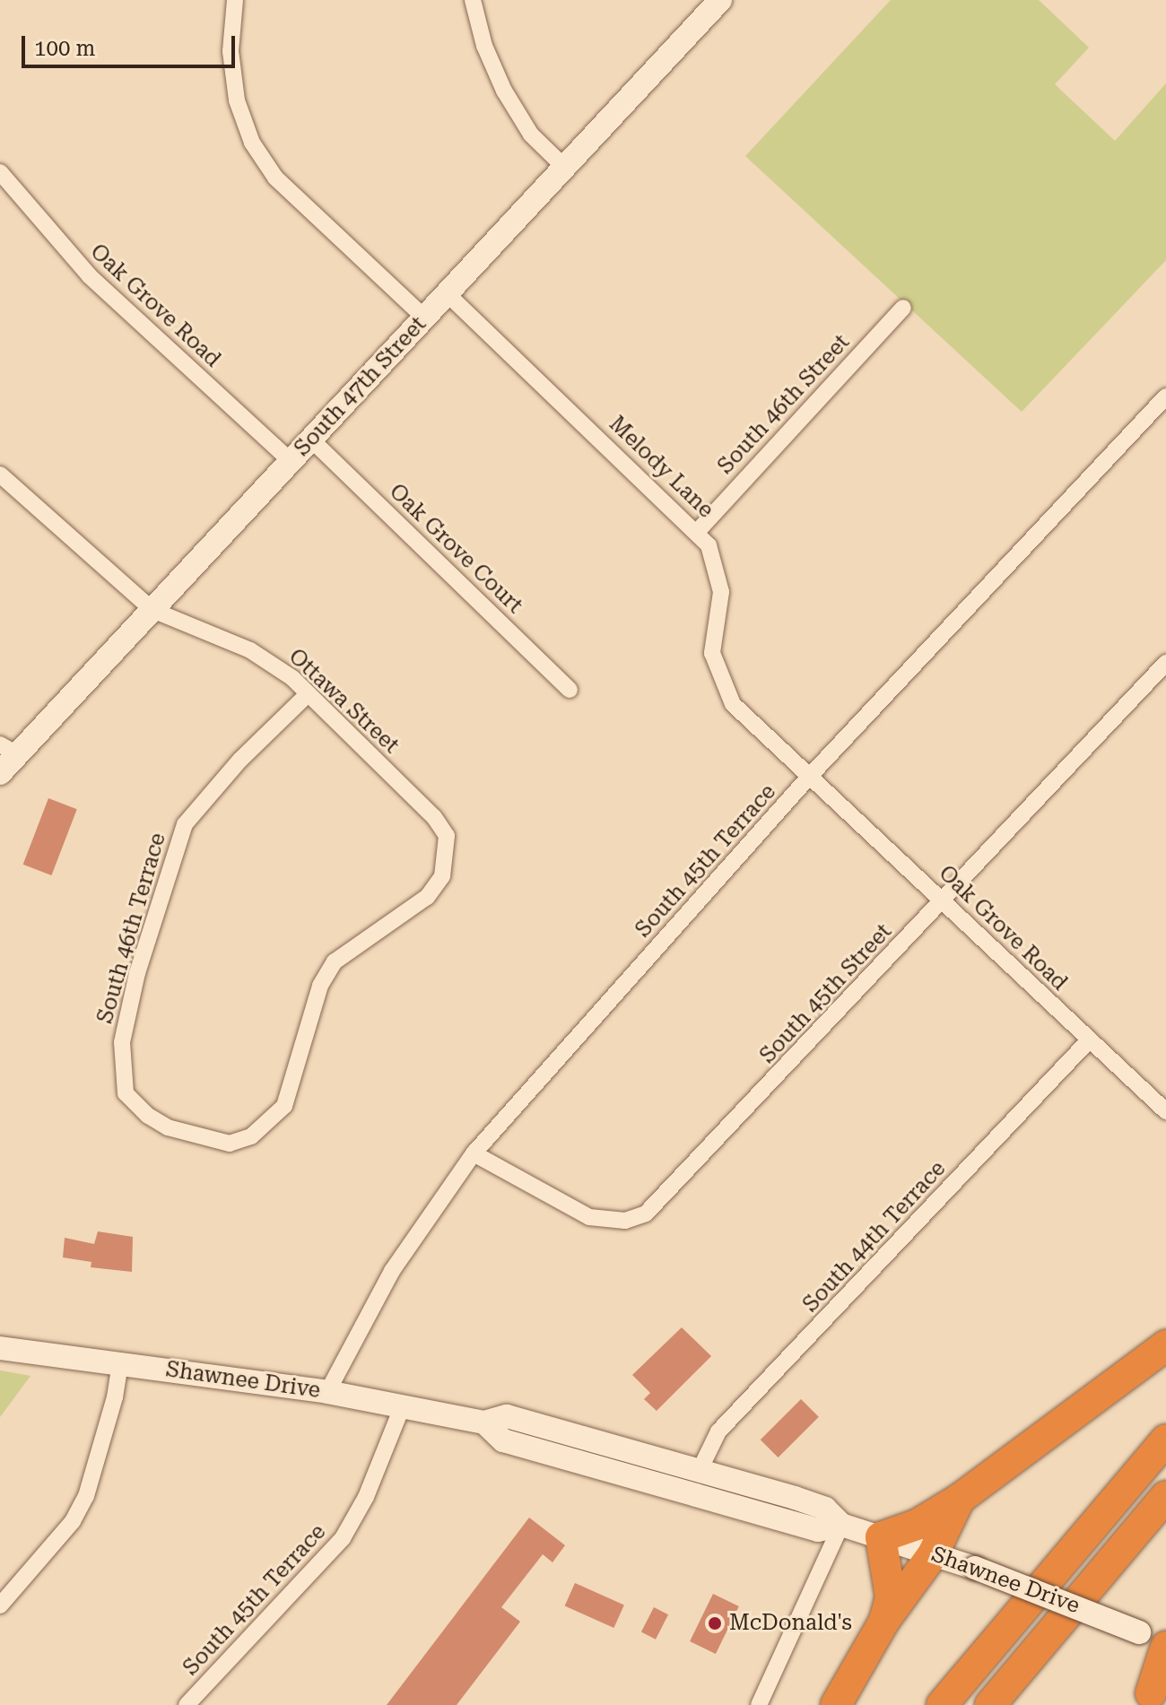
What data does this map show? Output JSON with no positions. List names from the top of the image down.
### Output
{
  "streets": {
    "main road": ["South 47th Street", "Shawnee Drive"],
    "street": [
      "Oak Grove Road",
      "South 46th Street",
      "Melody Lane",
      "Oak Grove Court",
      "Ottawa Street",
      "South 45th Terrace",
      "South 46th Terrace",
      "South 45th Street",
      "South 44th Terrace"
    ]
  },
  "crossings": [
    ["Oak Grove Road", "South 47th Street"],
    ["Oak Grove Road", "Melody Lane"],
    ["Oak Grove Road", "South 45th Terrace"],
    ["Oak Grove Road", "South 45th Street"],
    ["Oak Grove Road", "South 44th Terrace"],
    ["South 47th Street", "Melody Lane"],
    ["South 47th Street", "Oak Grove Court"],
    ["South 47th Street", "Ottawa Street"],
    ["South 46th Street", "Melody Lane"],
    ["Melody Lane", "South 45th Terrace"],
    ["Ottawa Street", "South 46th Terrace"],
    ["South 45th Terrace", "South 45th Street"],
    ["South 45th Terrace", "Shawnee Drive"],
    ["South 44th Terrace", "Shawnee Drive"]
  ],
  "places": ["McDonald's"],
  "scale_bar": "100 m"
}
